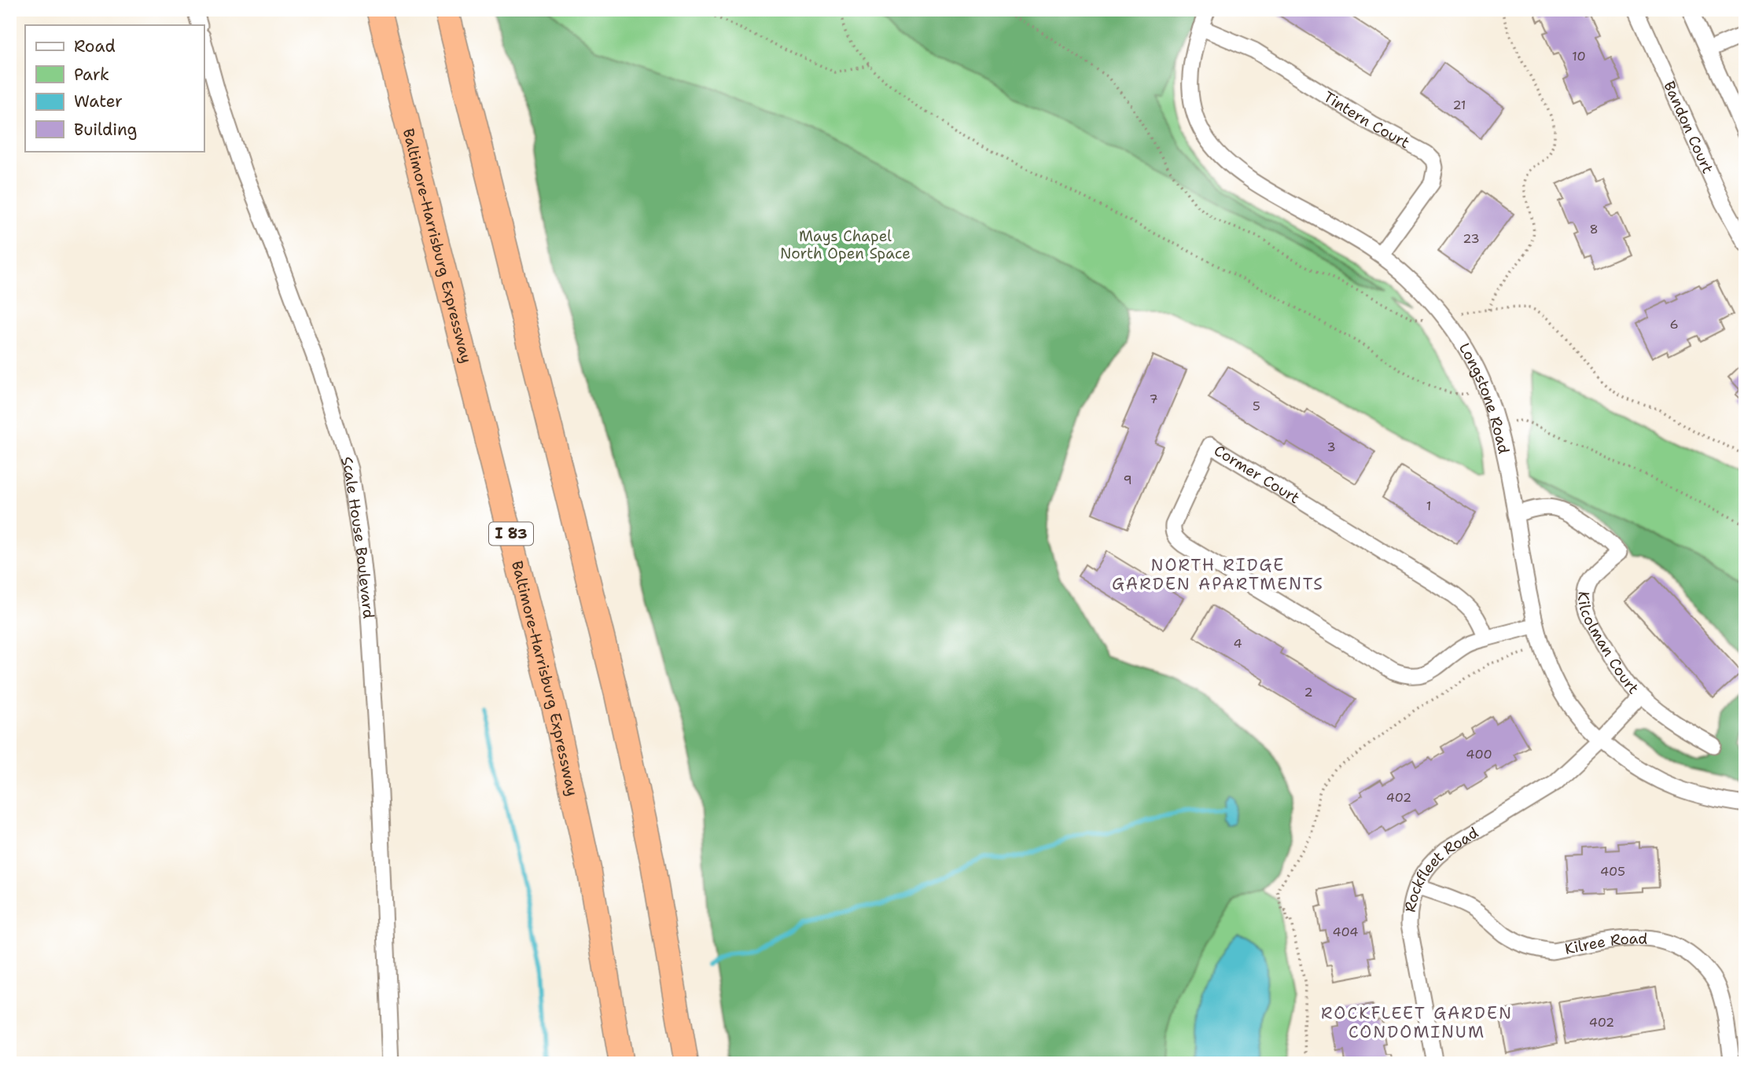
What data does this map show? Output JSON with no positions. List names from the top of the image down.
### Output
{
  "streets": {
    "highway": ["Baltimore-Harrisburg Expressway", "I 83"],
    "street": [
      "Tintern Court",
      "Bandon Court",
      "Longstone Road",
      "Cormer Court",
      "Scale House Boulevard",
      "Kilcolman Court",
      "Rockfleet Road",
      "Kilree Road"
    ]
  },
  "crossings": [
    ["Tintern Court", "Longstone Road"],
    ["Longstone Road", "Cormer Court"],
    ["Longstone Road", "Kilcolman Court"],
    ["Longstone Road", "Rockfleet Road"],
    ["Kilcolman Court", "Rockfleet Road"],
    ["Rockfleet Road", "Kilree Road"]
  ],
  "districts": ["NORTH RIDGE GARDEN APARTMENTS", "ROCKFLEET GARDEN CONDOMINUM"],
  "parks": ["Mays Chapel North Open Space"],
  "house_numbers": [
    "10",
    "21",
    "8",
    "23",
    "6",
    "7",
    "5",
    "3",
    "9",
    "1",
    "4",
    "2",
    "400",
    "402",
    "405",
    "404",
    "402"
  ],
  "legend": [
    "Road",
    "Park",
    "Water",
    "Building"
  ]
}
